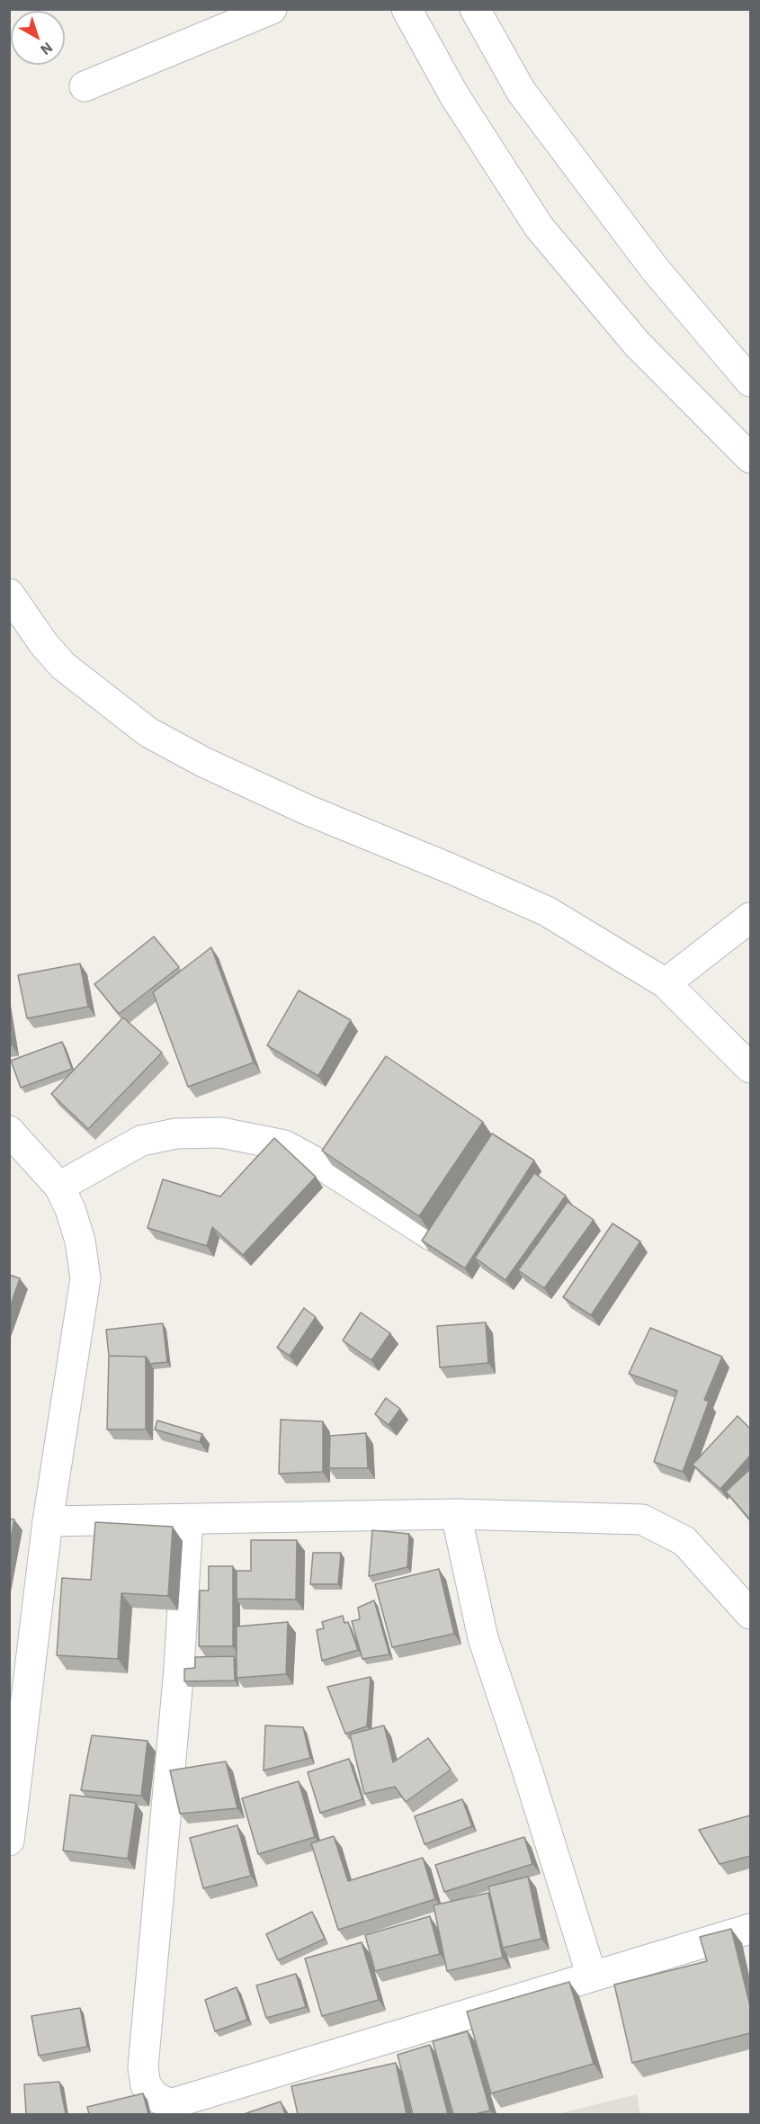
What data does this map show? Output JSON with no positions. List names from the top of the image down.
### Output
{
  "north": "bottom right"
}
